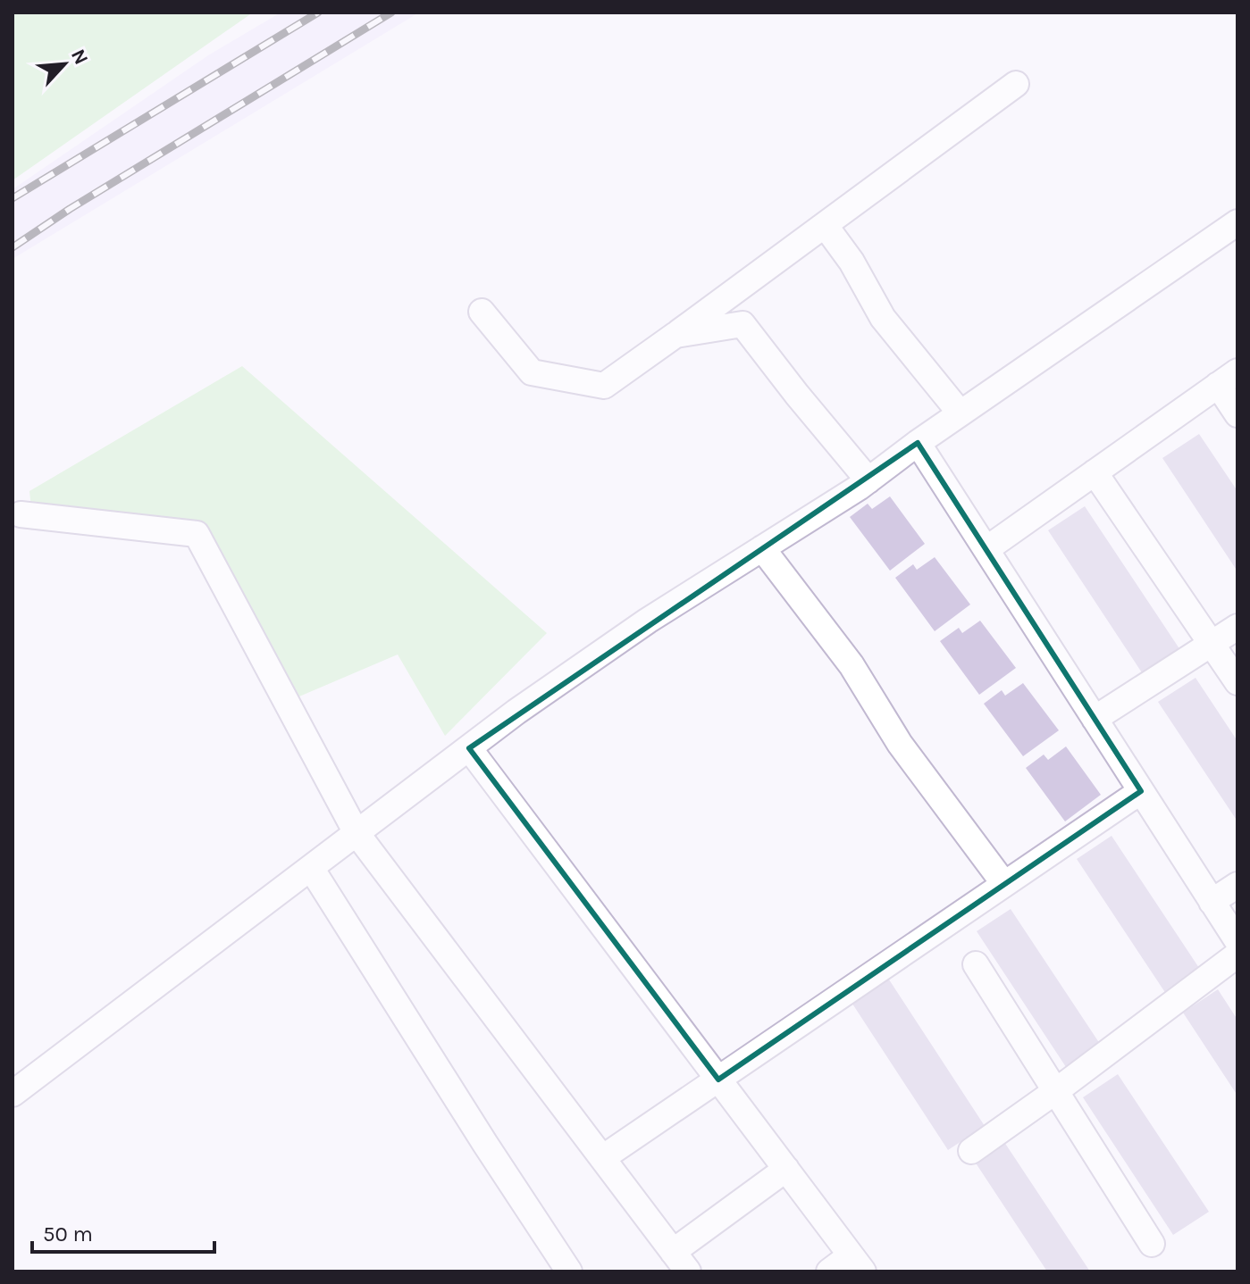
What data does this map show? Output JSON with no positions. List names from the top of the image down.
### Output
{
  "scale_bar": "50 m",
  "north": "top right"
}
